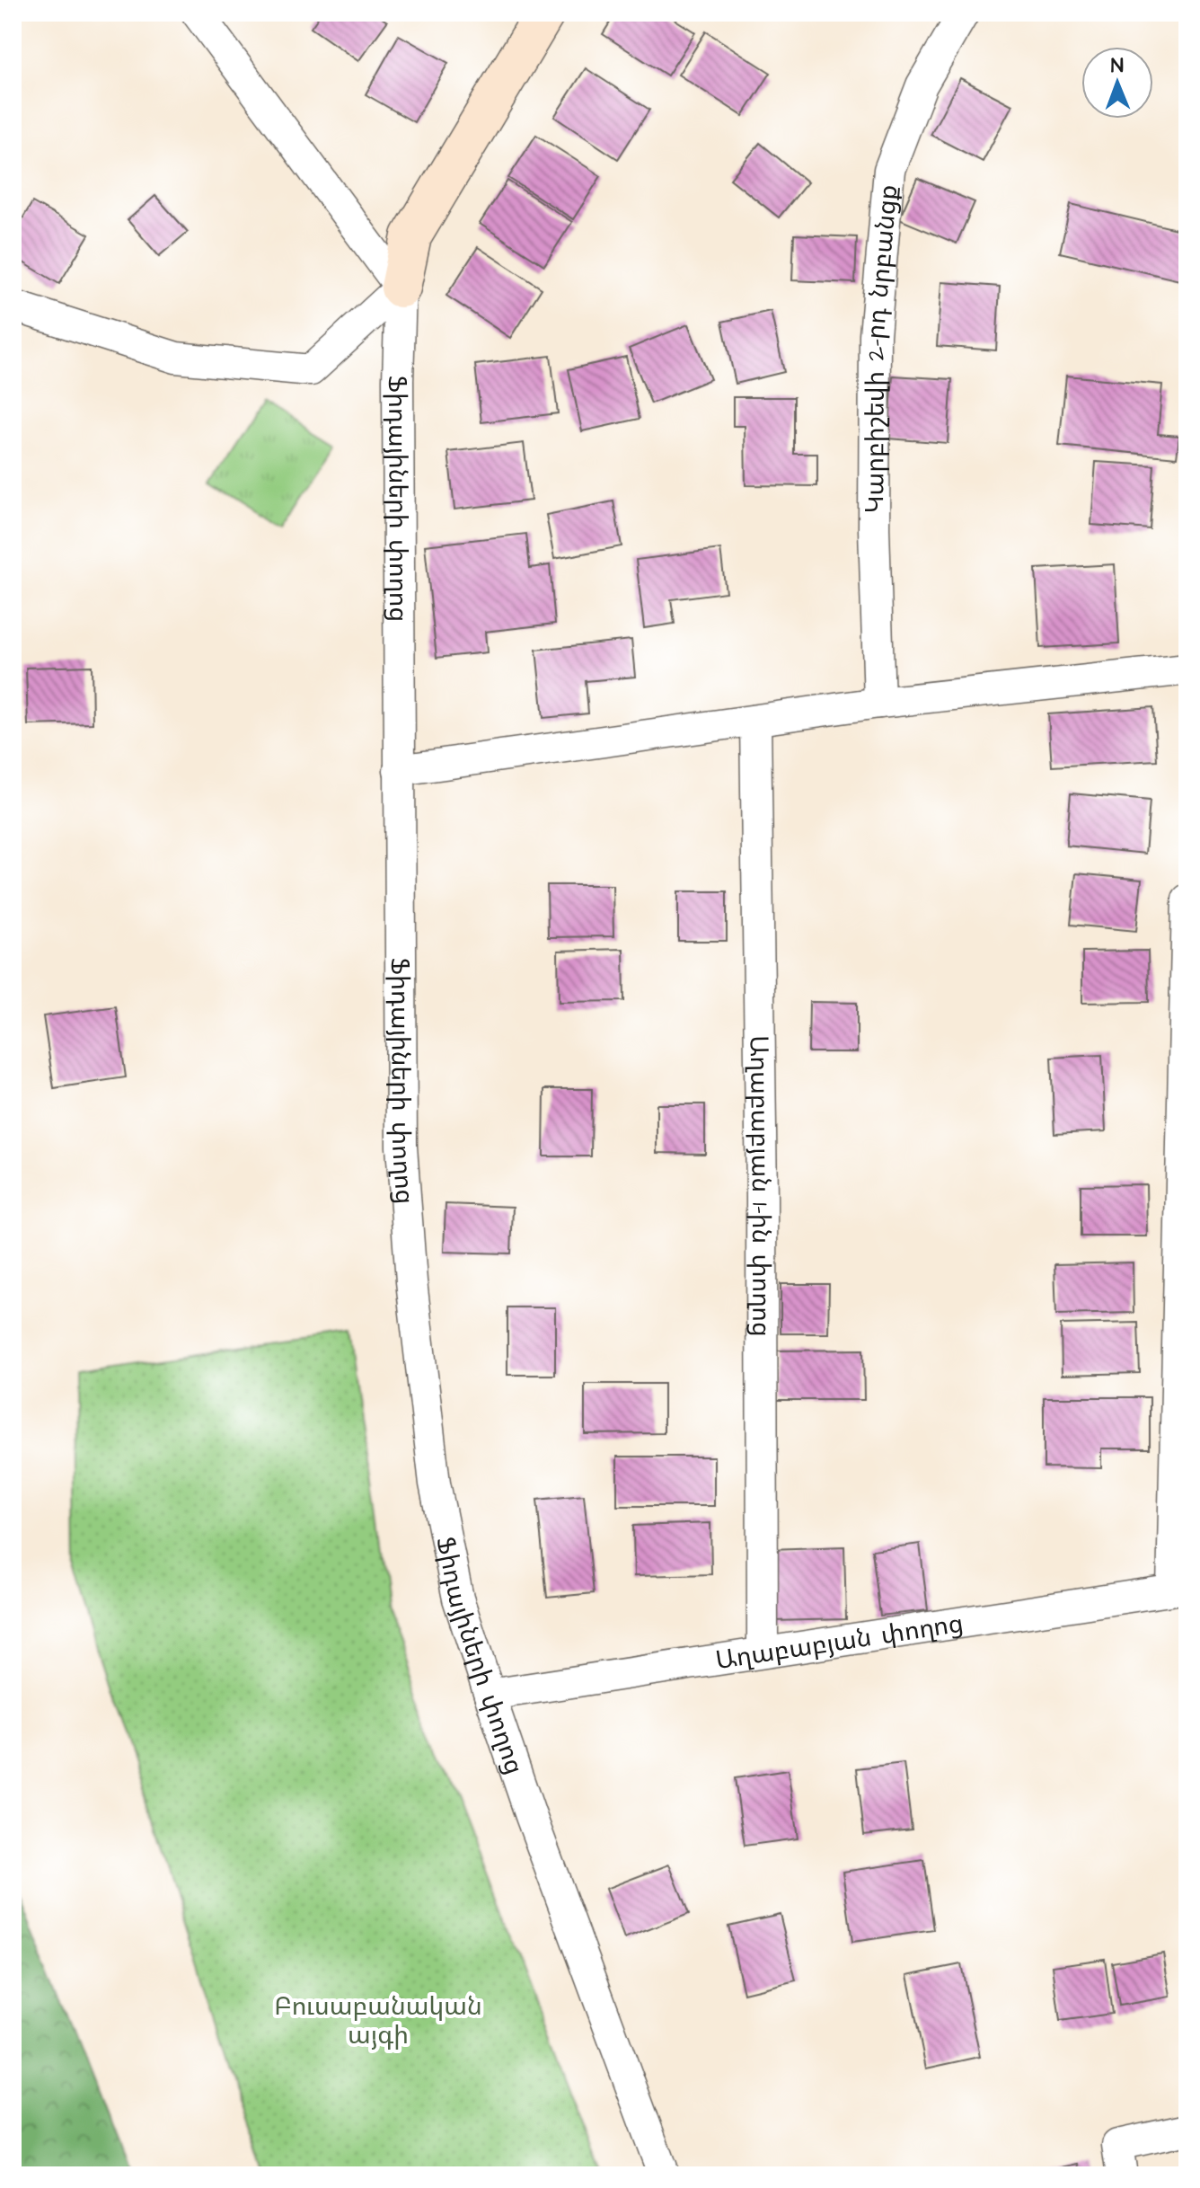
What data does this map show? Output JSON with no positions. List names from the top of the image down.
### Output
{
  "streets": {
    "street": [
      "Կարբիշեվի 2-րդ նրբանցք",
      "Ֆիդայիների փողոց",
      "Աղաբաբյան 1-ին փողոց",
      "Աղաբաբյան փողոց"
    ]
  },
  "crossings": [
    ["Ֆիդայիների փողոց", "Աղաբաբյան փողոց"],
    ["Աղաբաբյան 1-ին փողոց", "Աղաբաբյան փողոց"]
  ],
  "parks": ["Բուսաբանական այգի"],
  "north": "top"
}
